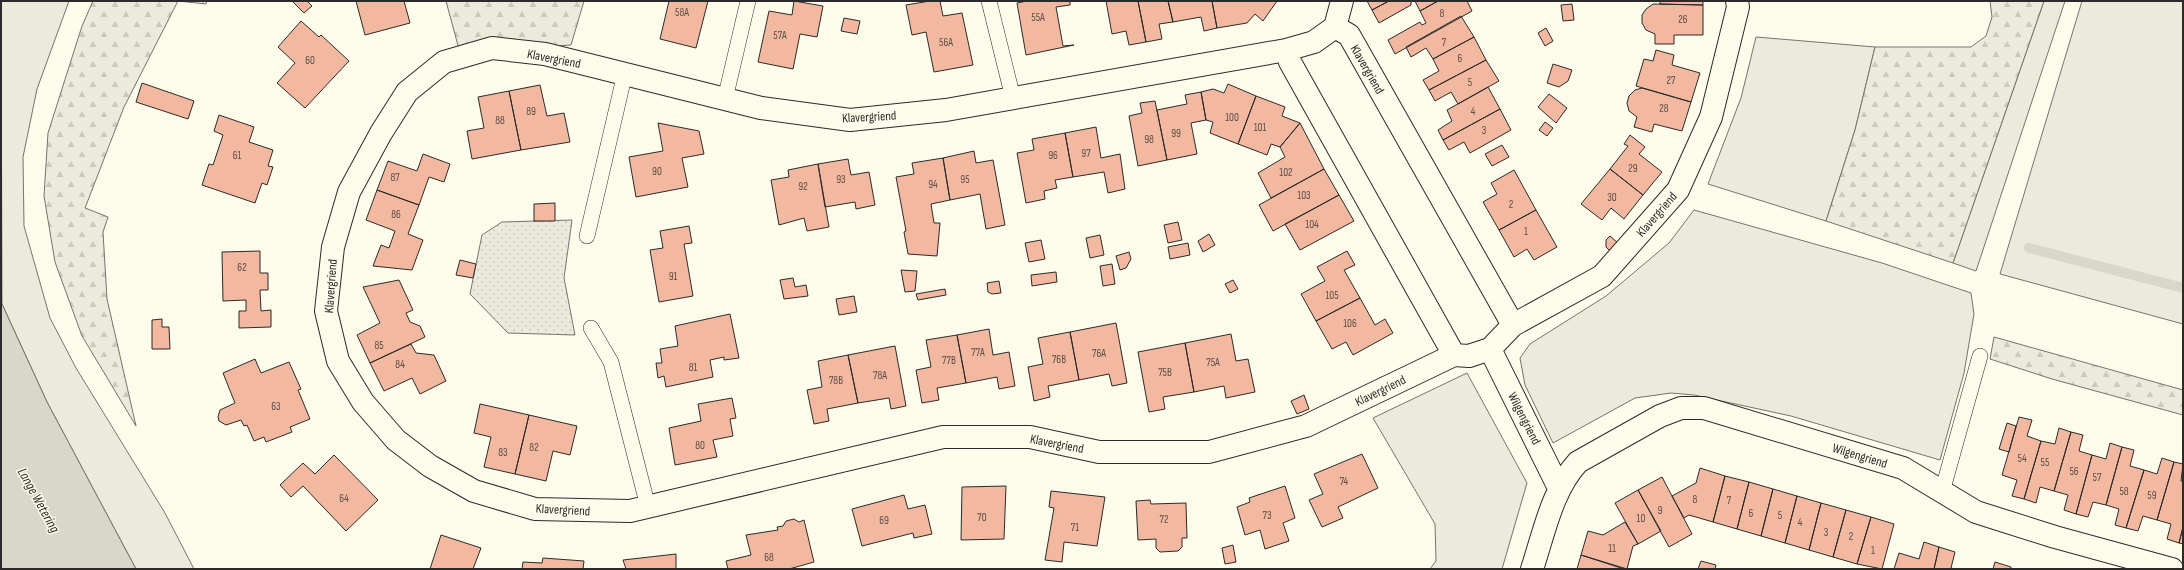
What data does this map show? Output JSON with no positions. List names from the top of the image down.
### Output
{
  "streets": {
    "street": ["Klavergriend", "Wilgengriend"]
  },
  "crossings": [
    ["Klavergriend", "Wilgengriend"]
  ],
  "water": ["Lange Wetering"],
  "house_numbers": [
    "58A",
    "8",
    "55A",
    "26",
    "57A",
    "56A",
    "7",
    "6",
    "60",
    "27",
    "5",
    "28",
    "89",
    "4",
    "100",
    "88",
    "101",
    "3",
    "99",
    "98",
    "97",
    "61",
    "96",
    "29",
    "90",
    "102",
    "87",
    "93",
    "95",
    "94",
    "92",
    "103",
    "30",
    "2",
    "86",
    "104",
    "1",
    "62",
    "91",
    "105",
    "106",
    "85",
    "77A",
    "76A",
    "76B",
    "77B",
    "75A",
    "84",
    "81",
    "75B",
    "78A",
    "78B",
    "63",
    "80",
    "82",
    "83",
    "54",
    "55",
    "56",
    "57",
    "74",
    "58",
    "59",
    "64",
    "8",
    "7",
    "9",
    "6",
    "73",
    "5",
    "70",
    "10",
    "72",
    "69",
    "4",
    "71",
    "3",
    "2",
    "11",
    "1",
    "68"
  ]
}
